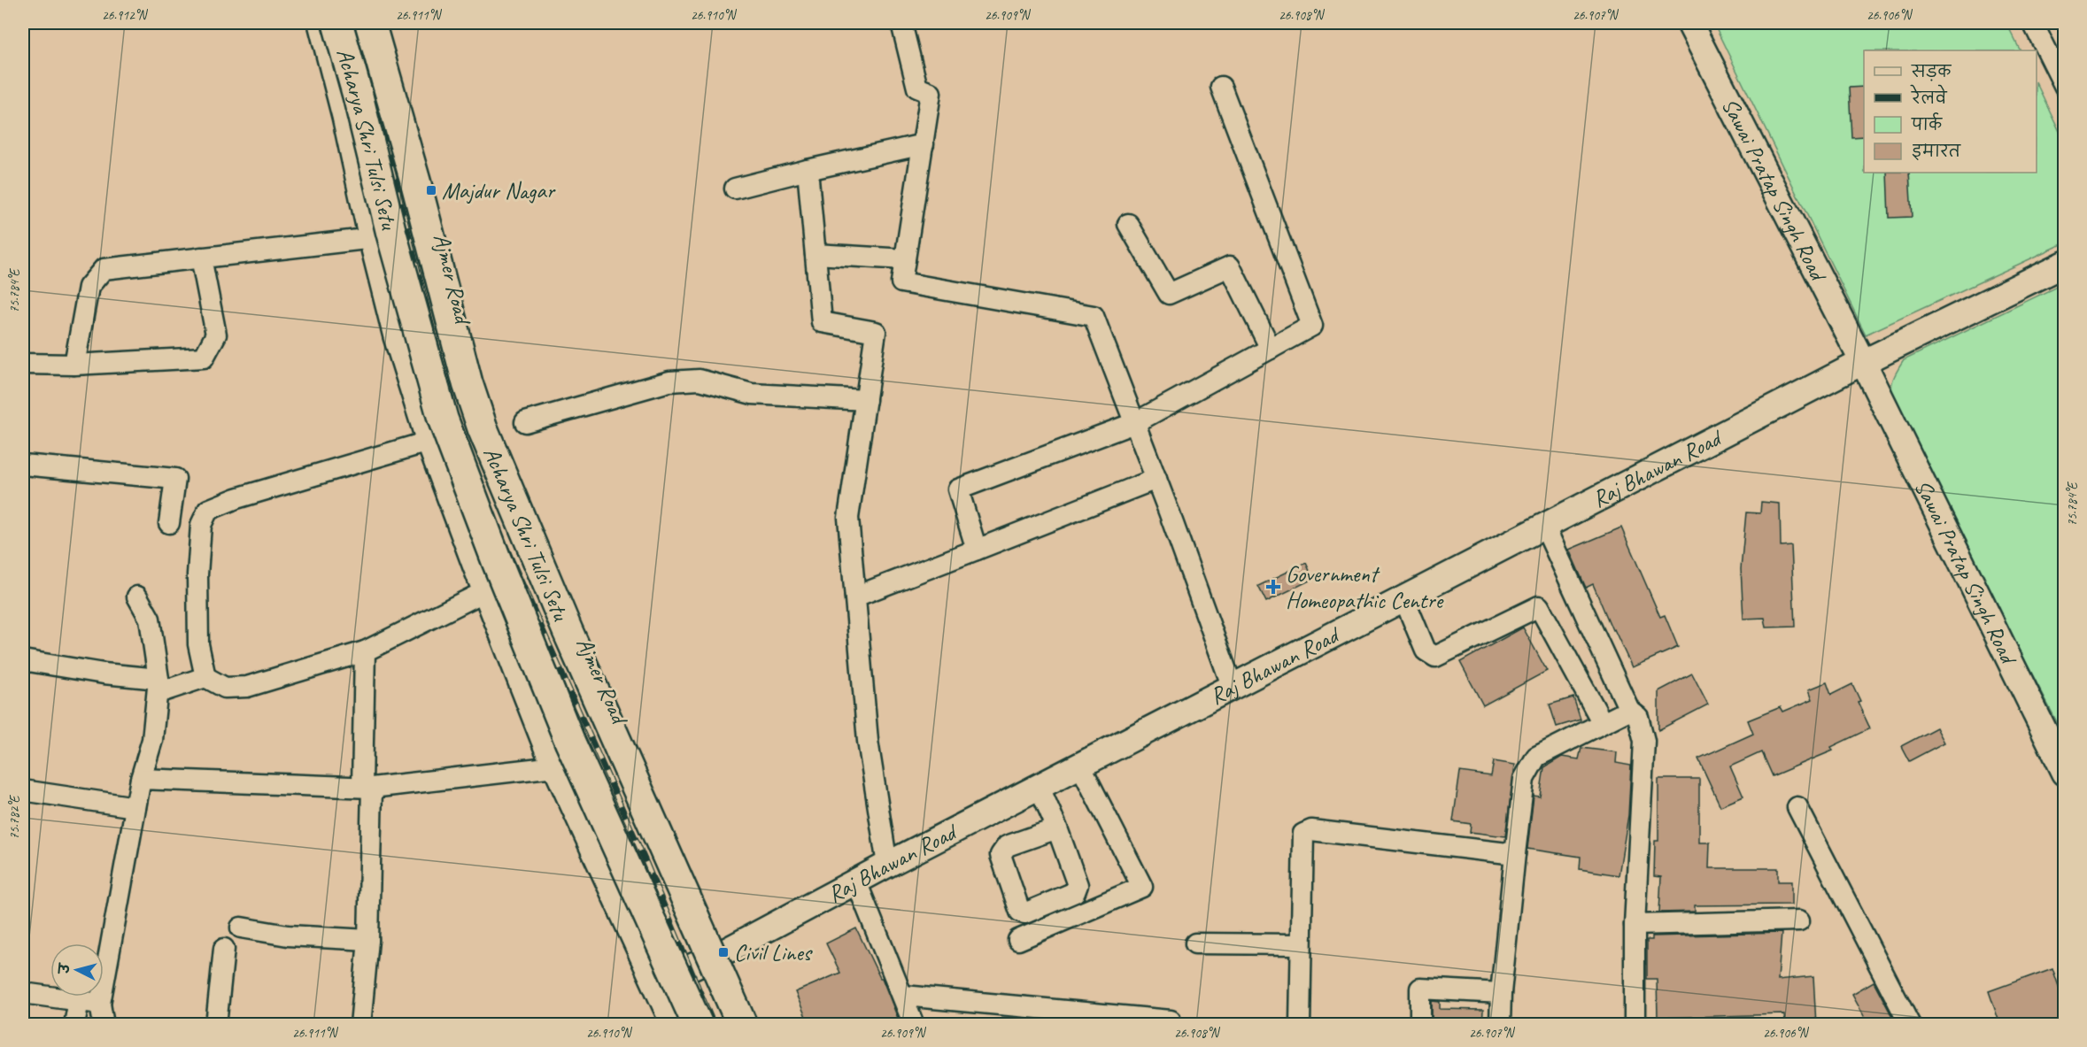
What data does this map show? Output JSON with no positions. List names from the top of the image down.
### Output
{
  "streets": {
    "highway": ["Acharya Shri Tulsi Setu", "Ajmer Road"],
    "street": ["Sawai Pratap Singh Road", "Raj Bhawan Road"]
  },
  "crossings": [
    ["Sawai Pratap Singh Road", "Raj Bhawan Road"],
    ["Ajmer Road", "Raj Bhawan Road"]
  ],
  "places": {
    "transit": ["Majdur Nagar", "Civil Lines"],
    "health": ["Government Homeopathic Centre"]
  },
  "legend": [
    "सड़क",
    "रेलवे",
    "पार्क",
    "इमारत"
  ],
  "north": "left",
  "coordinates": [
    "26.912°N",
    "26.911°N",
    "26.910°N",
    "26.909°N",
    "26.908°N",
    "26.907°N",
    "26.906°N",
    "75.784°E",
    "75.782°E"
  ]
}
